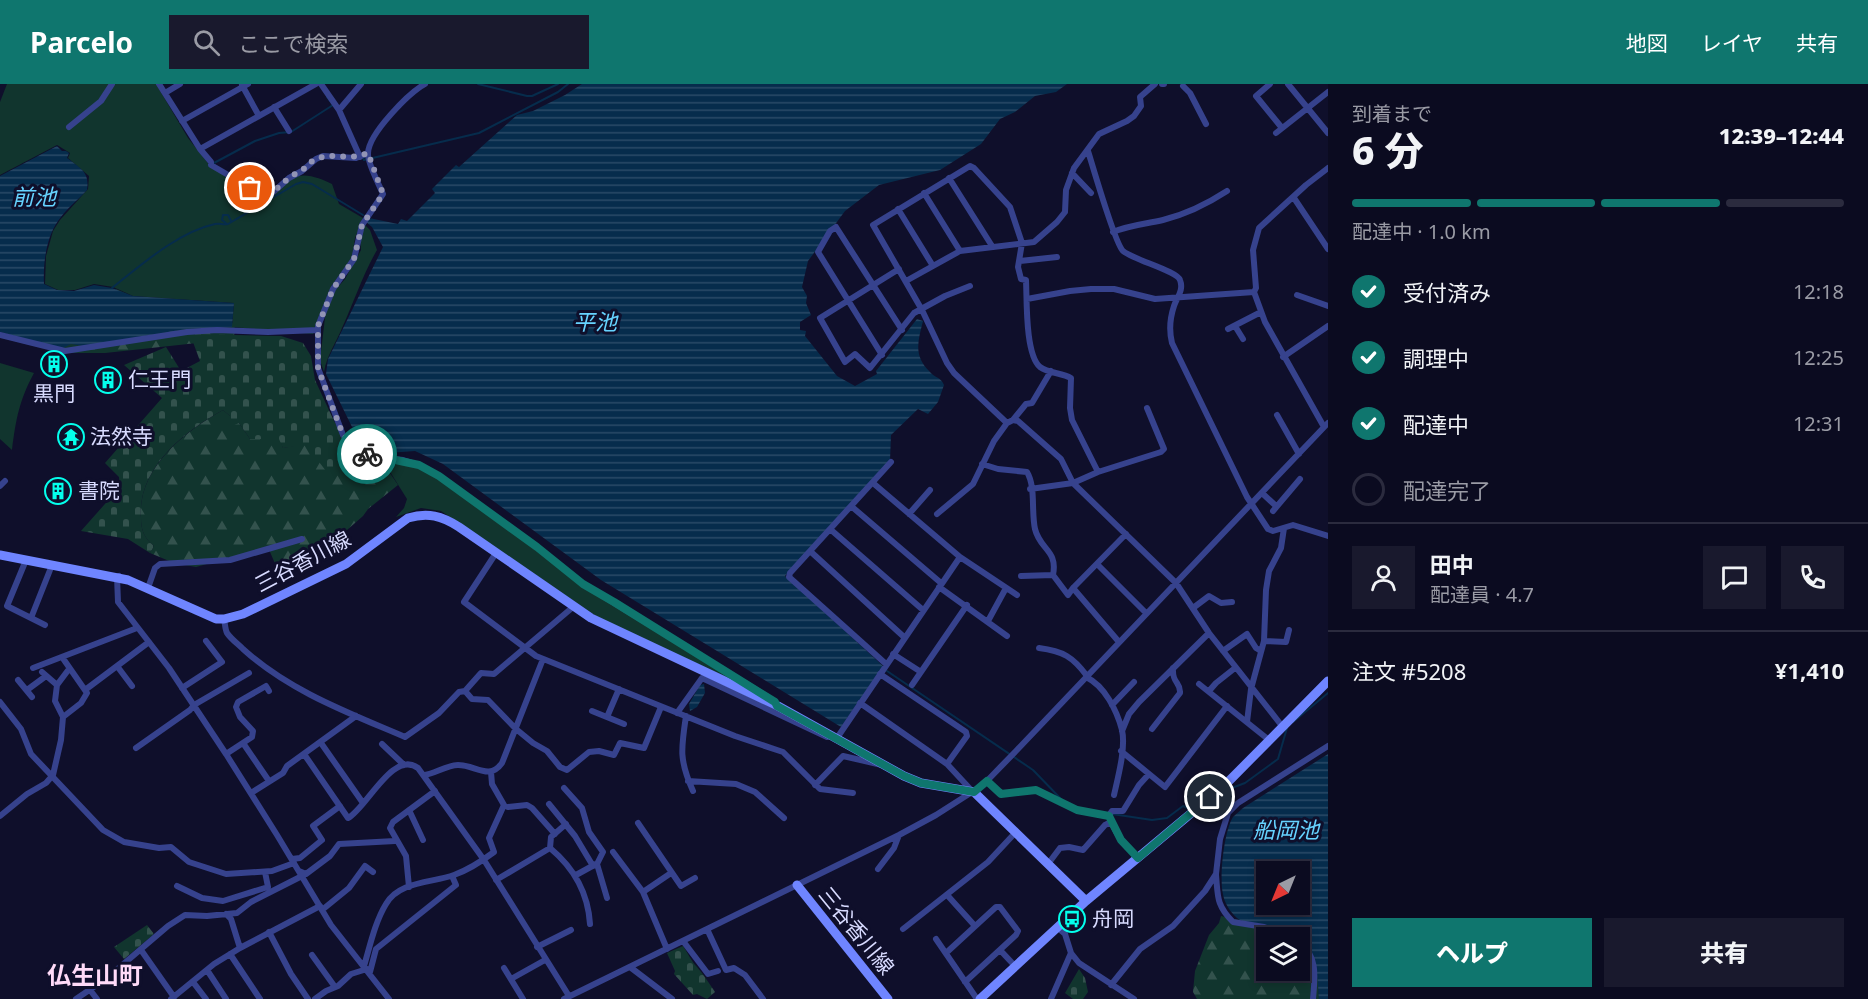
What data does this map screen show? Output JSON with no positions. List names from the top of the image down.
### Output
{
  "streets": {
    "main road": ["三谷香川線"]
  },
  "districts": ["仏生山町"],
  "water": ["前池", "平池", "船岡池"],
  "places": {
    "building": ["黒門", "仁王門", "書院"],
    "temple": ["法然寺"],
    "bus stop": ["舟岡"]
  },
  "north": "bottom left",
  "page": {
    "header": "Parcelo",
    "search": "ここで検索",
    "nav": ["地図", "レイヤ", "共有"],
    "heading": ["6 分", "到着まで", "12:39–12:44"],
    "panel": [
      "田中",
      "配達員 · 4.7",
      "注文 #5208",
      "¥1,410"
    ],
    "bar": "配達中 · 1.0 km",
    "list": [
      ["受付済み", "12:18"],
      ["調理中", "12:25"],
      ["配達中", "12:31"],
      "配達完了"
    ],
    "buttons": ["ヘルプ", "共有"]
  }
}
